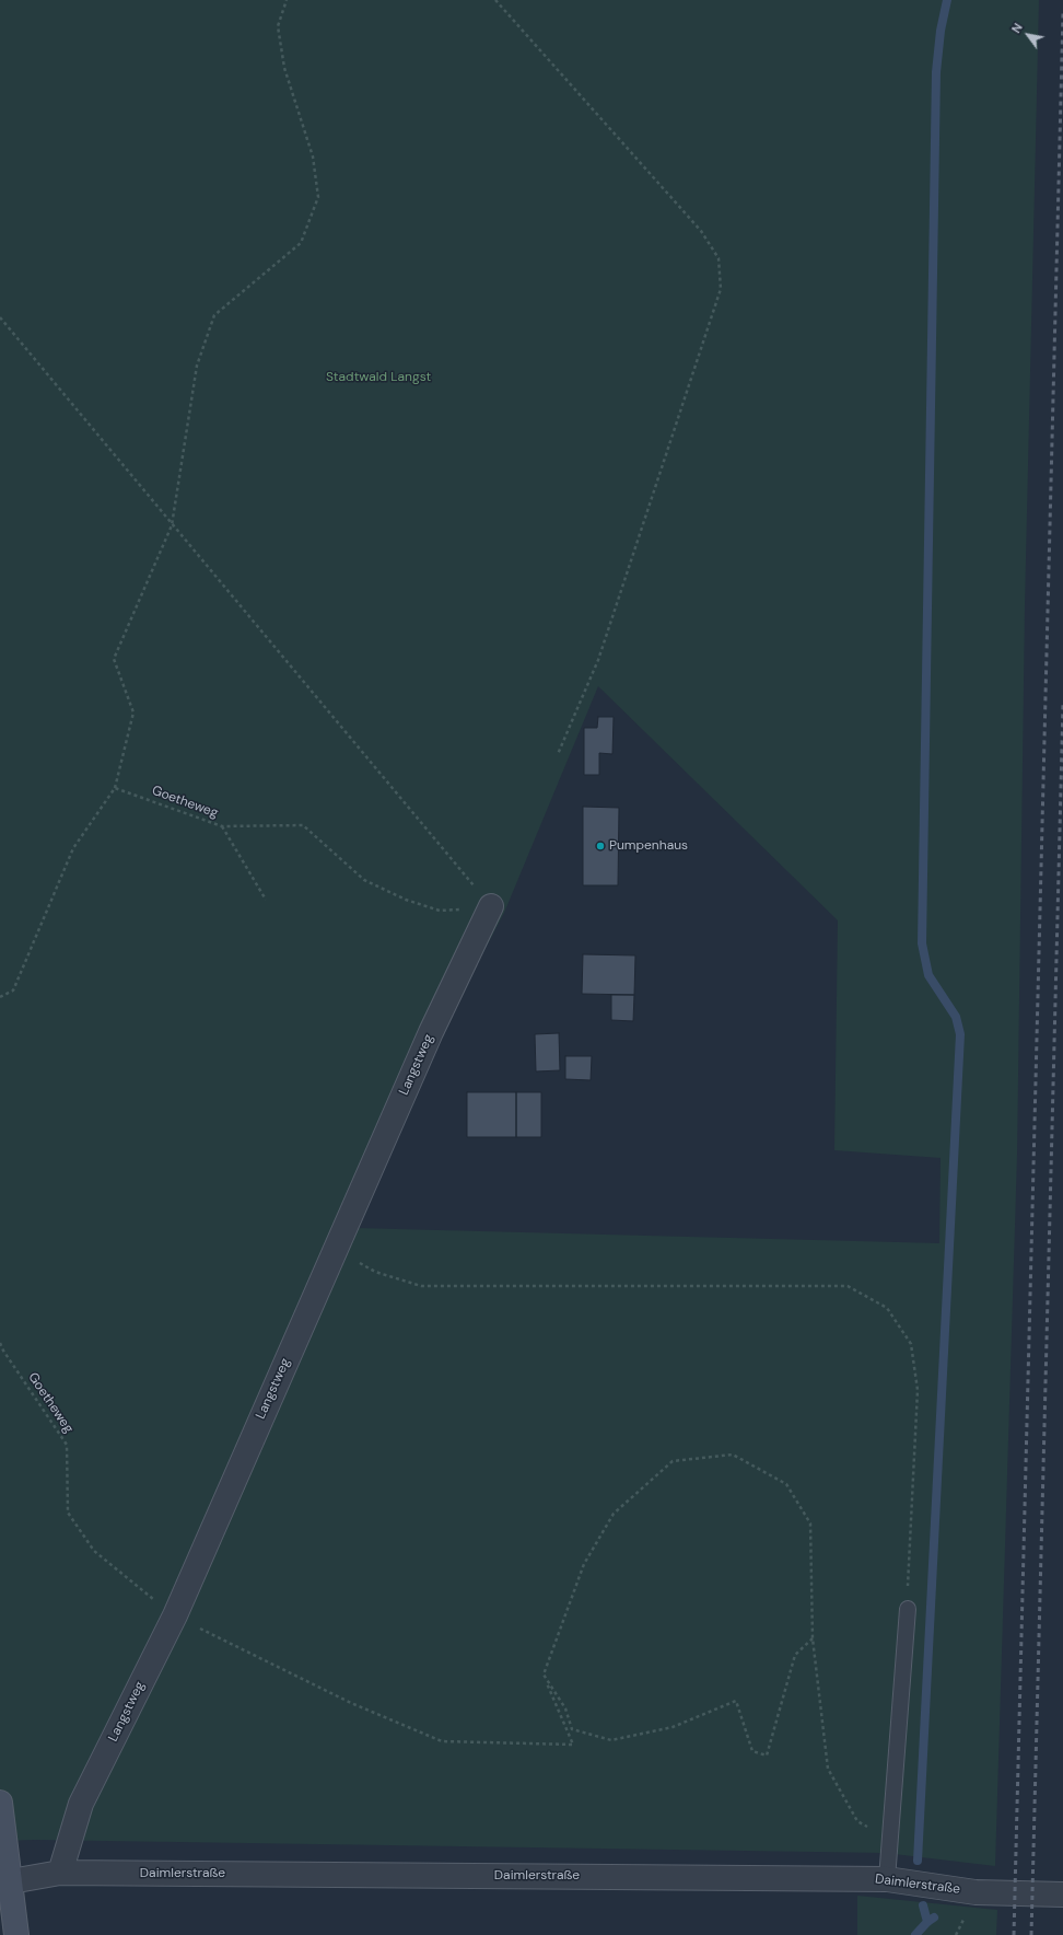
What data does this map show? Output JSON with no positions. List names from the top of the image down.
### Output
{
  "streets": {
    "street": ["Langstweg", "Daimlerstraße"],
    "path": ["Goetheweg"]
  },
  "crossings": [
    ["Goetheweg", "Langstweg"],
    ["Langstweg", "Daimlerstraße"]
  ],
  "parks": ["Stadtwald Langst"],
  "places": ["Pumpenhaus"],
  "north": "top left"
}
